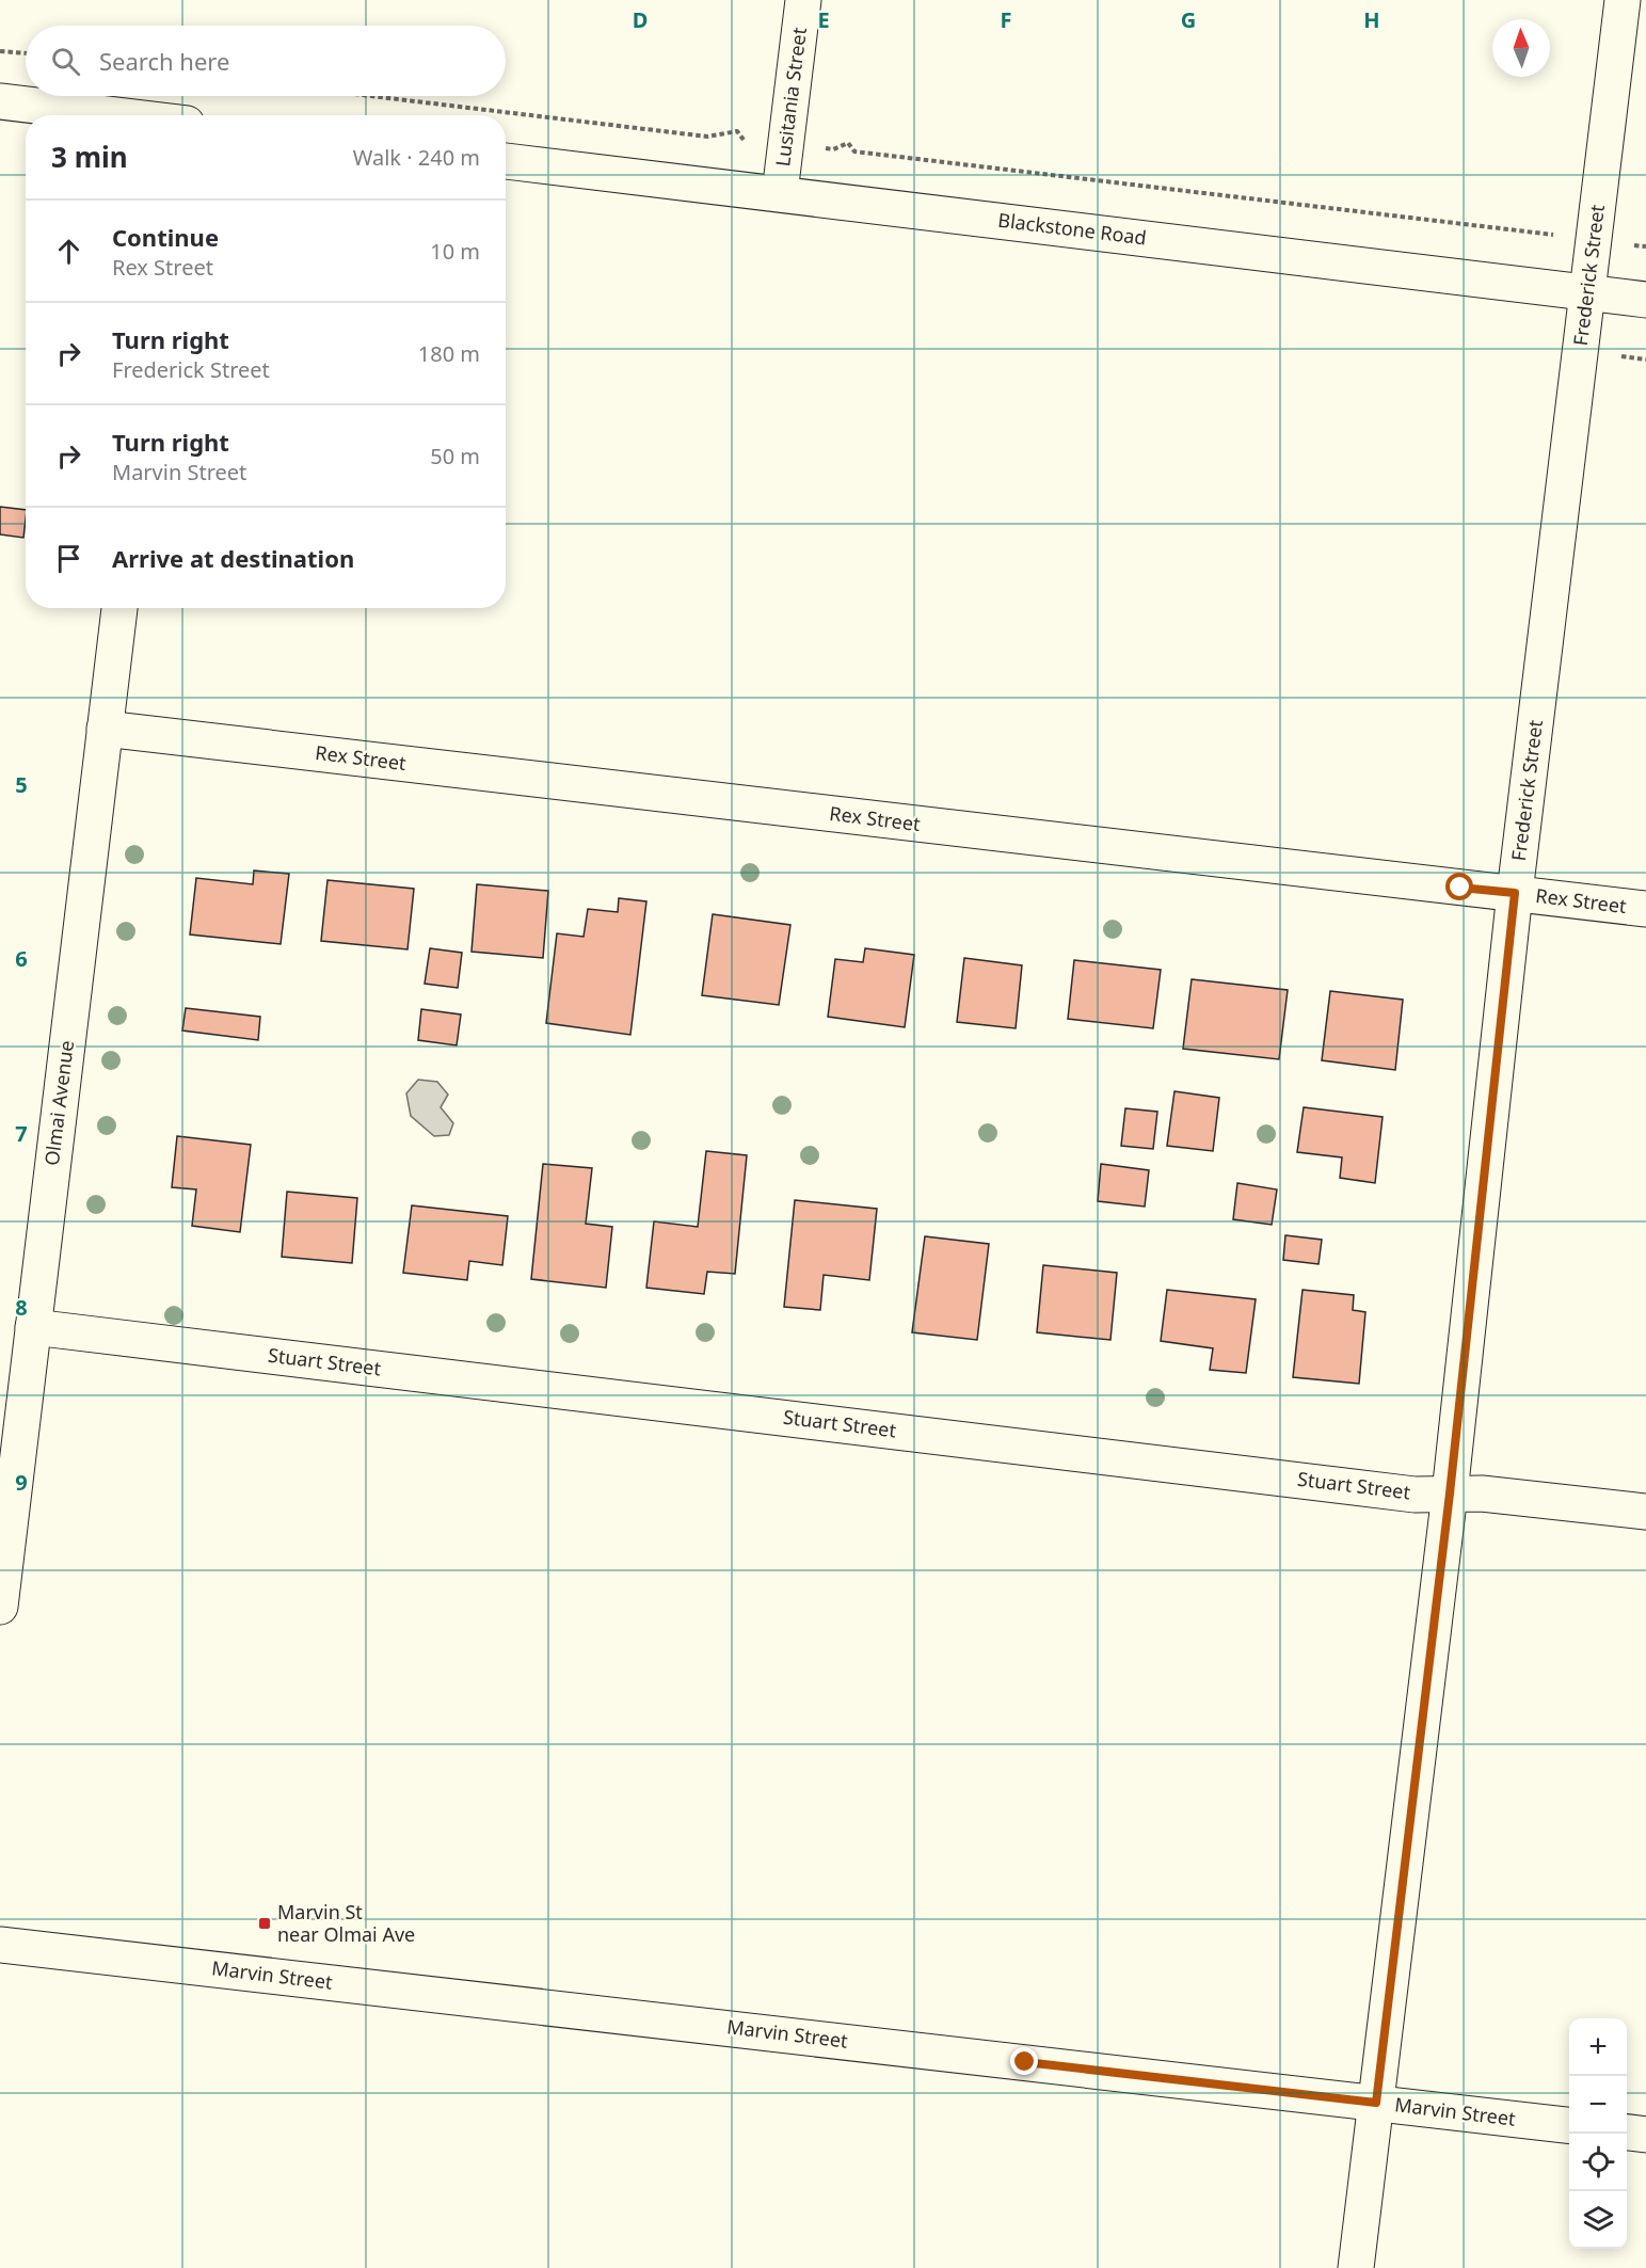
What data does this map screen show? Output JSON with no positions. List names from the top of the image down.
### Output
{
  "streets": {
    "street": [
      "Lusitania Street",
      "Blackstone Road",
      "Frederick Street",
      "Rex Street",
      "Olmai Avenue",
      "Stuart Street",
      "Marvin Street"
    ]
  },
  "crossings": [
    ["Lusitania Street", "Blackstone Road"],
    ["Blackstone Road", "Frederick Street"],
    ["Frederick Street", "Rex Street"],
    ["Frederick Street", "Stuart Street"],
    ["Frederick Street", "Marvin Street"],
    ["Rex Street", "Olmai Avenue"],
    ["Olmai Avenue", "Stuart Street"]
  ],
  "places": {
    "transit": ["Marvin St near Olmai Ave"]
  },
  "north": "top",
  "page": {
    "search": "Search here",
    "heading": ["3 min", "Walk · 240 m"],
    "list": [
      ["Continue", "Rex Street", "10 m"],
      ["Turn right", "Frederick Street", "180 m"],
      ["Turn right", "Marvin Street", "50 m"],
      "Arrive at destination"
    ],
    "map_buttons": ["+", "−"]
  },
  "grid": {
    "columns": [
      "D",
      "E",
      "F",
      "G",
      "H"
    ],
    "rows": [
      "5",
      "6",
      "7",
      "8",
      "9"
    ]
  }
}
